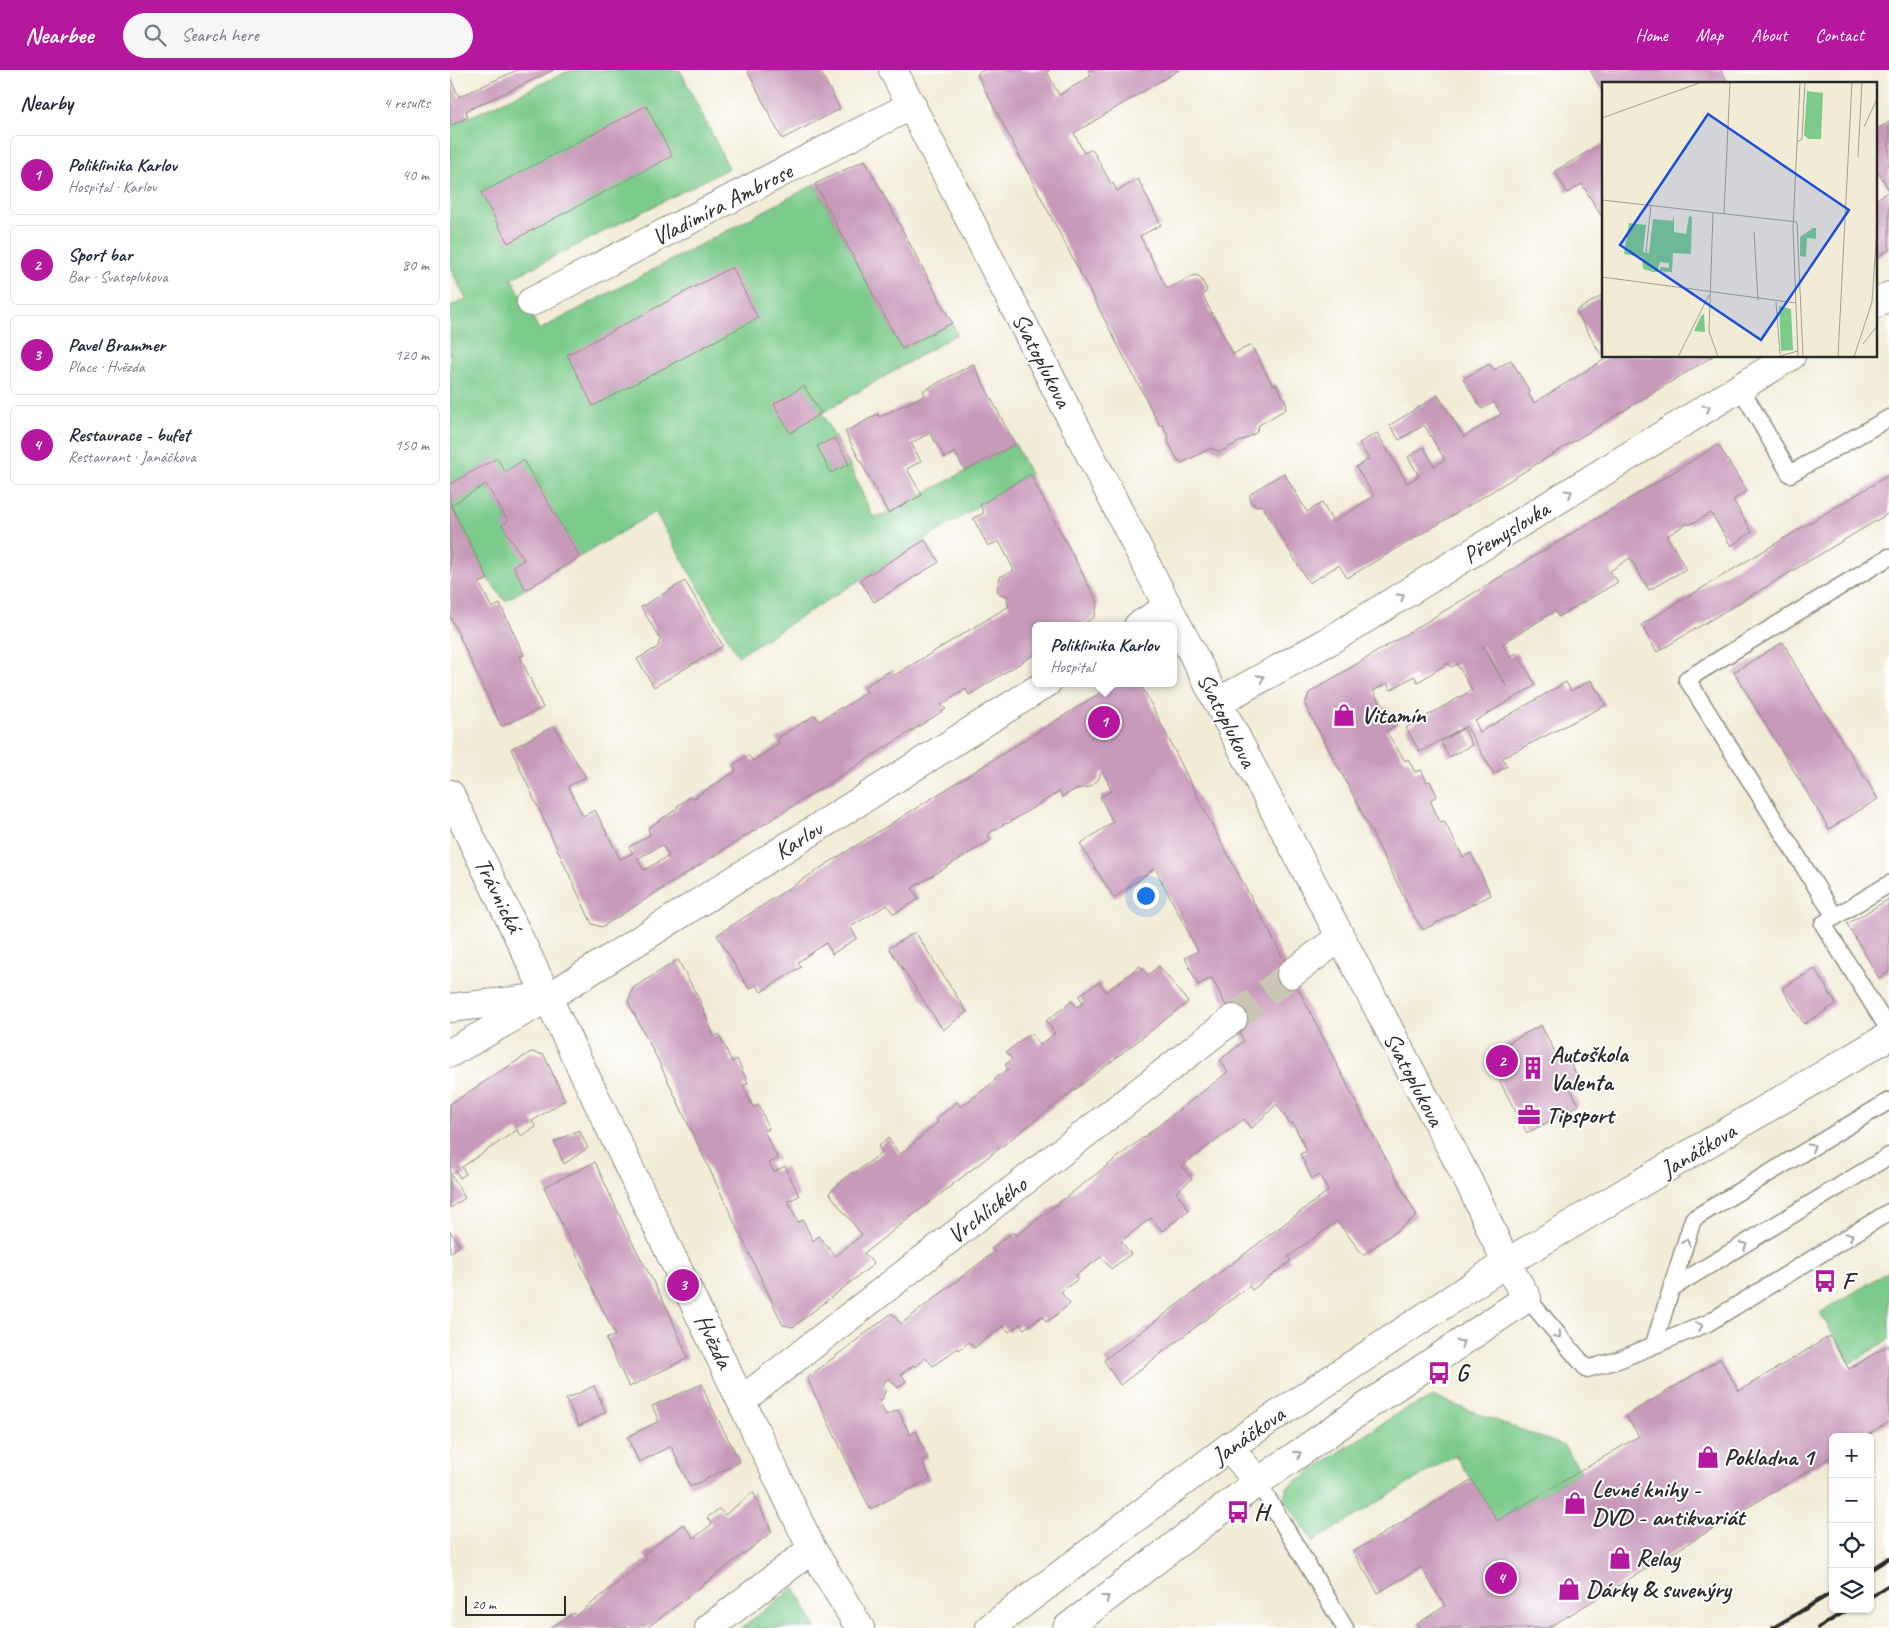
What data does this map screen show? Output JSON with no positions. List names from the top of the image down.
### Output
{
  "streets": {
    "street": [
      "Vladimíra Ambrose",
      "Svatoplukova",
      "Přemyslovka",
      "Karlov",
      "Trávnická",
      "Janáčkova",
      "Vrchlického",
      "Hvězda"
    ]
  },
  "crossings": [
    ["Vladimíra Ambrose", "Svatoplukova"],
    ["Svatoplukova", "Přemyslovka"],
    ["Svatoplukova", "Janáčkova"],
    ["Karlov", "Trávnická"],
    ["Karlov", "Hvězda"],
    ["Trávnická", "Hvězda"],
    ["Vrchlického", "Hvězda"]
  ],
  "one_way": ["Přemyslovka"],
  "places": {
    "shop": [
      "Vitamín",
      "Pokladna 1",
      "Levné knihy - DVD - antikvariát",
      "Relay",
      "Dárky & suvenýry"
    ],
    "building": ["Autoškola Valenta"],
    "office": ["Tipsport"],
    "bus stop": ["F", "G", "H"]
  },
  "scale_bar": "20 m",
  "page": {
    "header": "Nearbee",
    "search": "Search here",
    "nav": [
      "Home",
      "Map",
      "About",
      "Contact"
    ],
    "heading": ["Nearby", "4 results"],
    "list": [
      {
        "mark": "1",
        "name": "Poliklinika Karlov",
        "note": "Hospital · Karlov",
        "value": "40 m"
      },
      {
        "mark": "2",
        "name": "Sport bar",
        "note": "Bar · Svatoplukova",
        "value": "80 m"
      },
      {
        "mark": "3",
        "name": "Pavel Brammer",
        "note": "Place · Hvězda",
        "value": "120 m"
      },
      {
        "mark": "4",
        "name": "Restaurace - bufet",
        "note": "Restaurant · Janáčkova",
        "value": "150 m"
      }
    ],
    "popup": ["Poliklinika Karlov", "Hospital"],
    "pins": [
      "1",
      "2",
      "3",
      "4"
    ],
    "map_buttons": ["+", "−"],
    "scale": "20 m"
  }
}
